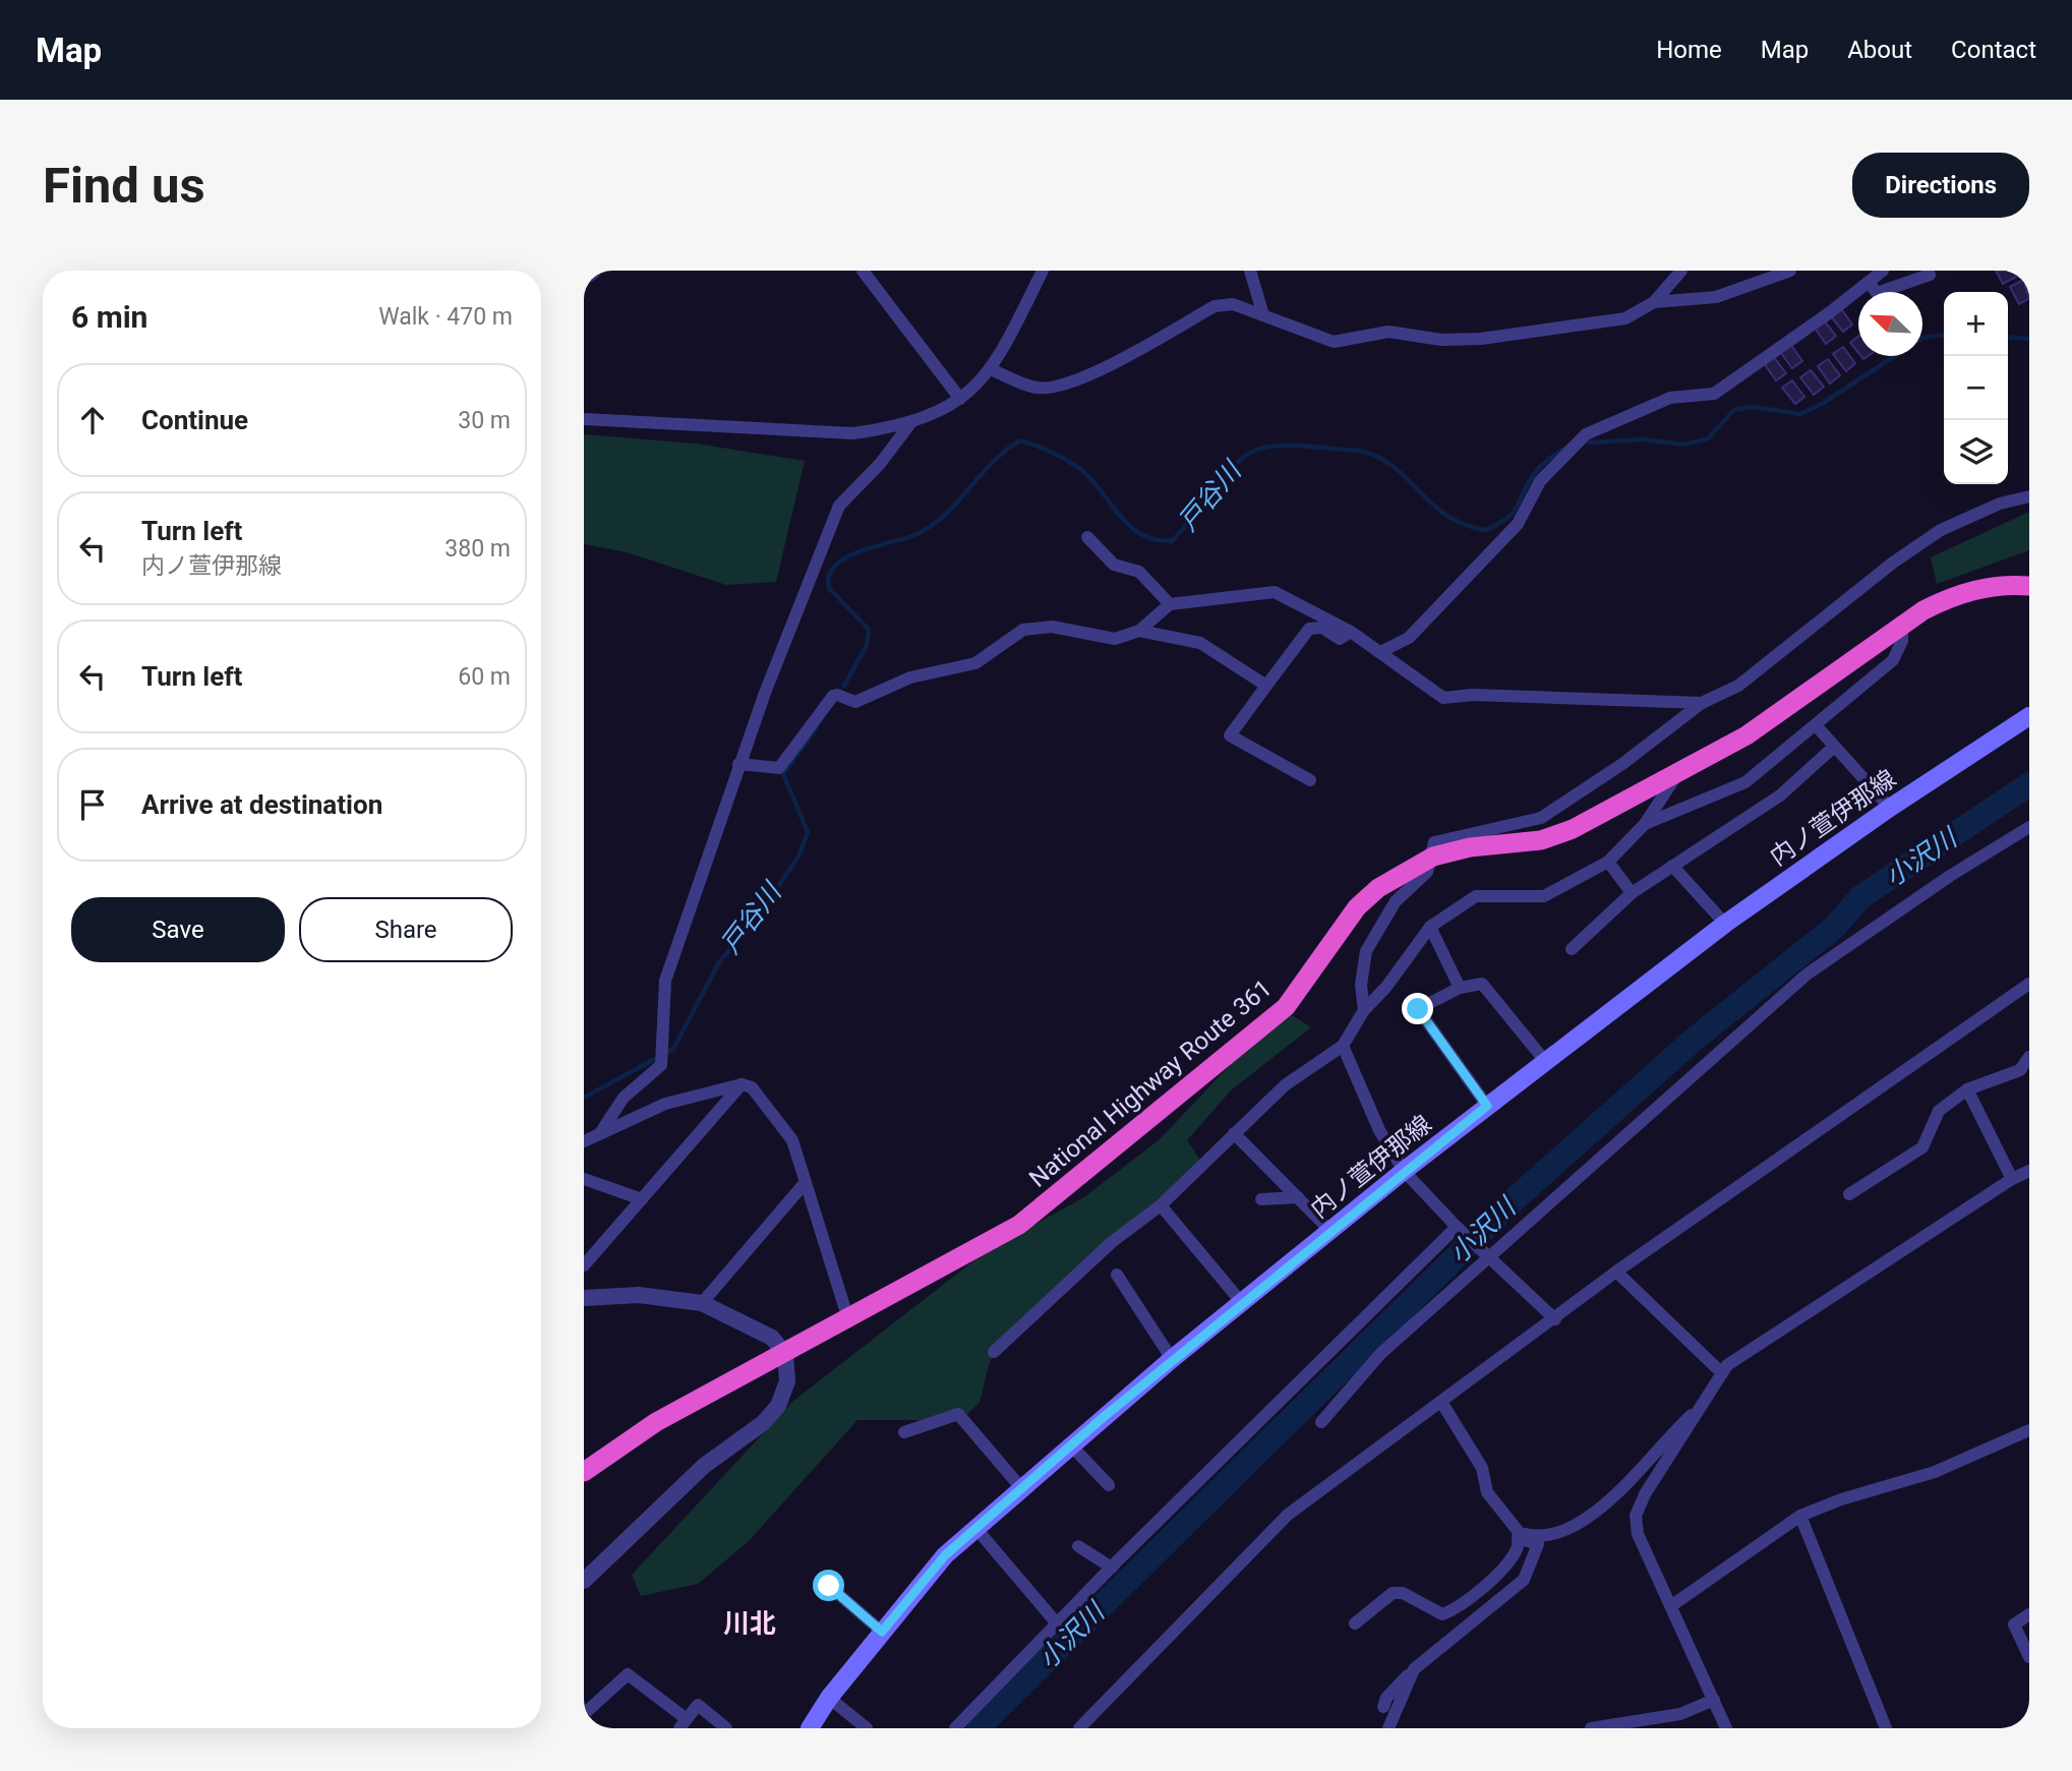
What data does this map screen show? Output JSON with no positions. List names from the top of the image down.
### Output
{
  "streets": {
    "highway": ["National Highway Route 361"],
    "main road": ["内ノ萱伊那線"]
  },
  "districts": ["川北"],
  "water": ["戸谷川", "小沢川"],
  "north": "top left",
  "page": {
    "header": "Map",
    "nav": [
      "Home",
      "Map",
      "About",
      "Contact"
    ],
    "buttons": [
      "Directions",
      ["Save", "Share"]
    ],
    "title": "Find us",
    "heading": ["6 min", "Walk · 470 m"],
    "map_buttons": ["+", "−"],
    "list": [
      ["Continue", "30 m"],
      ["Turn left", "内ノ萱伊那線", "380 m"],
      ["Turn left", "60 m"],
      "Arrive at destination"
    ]
  }
}
